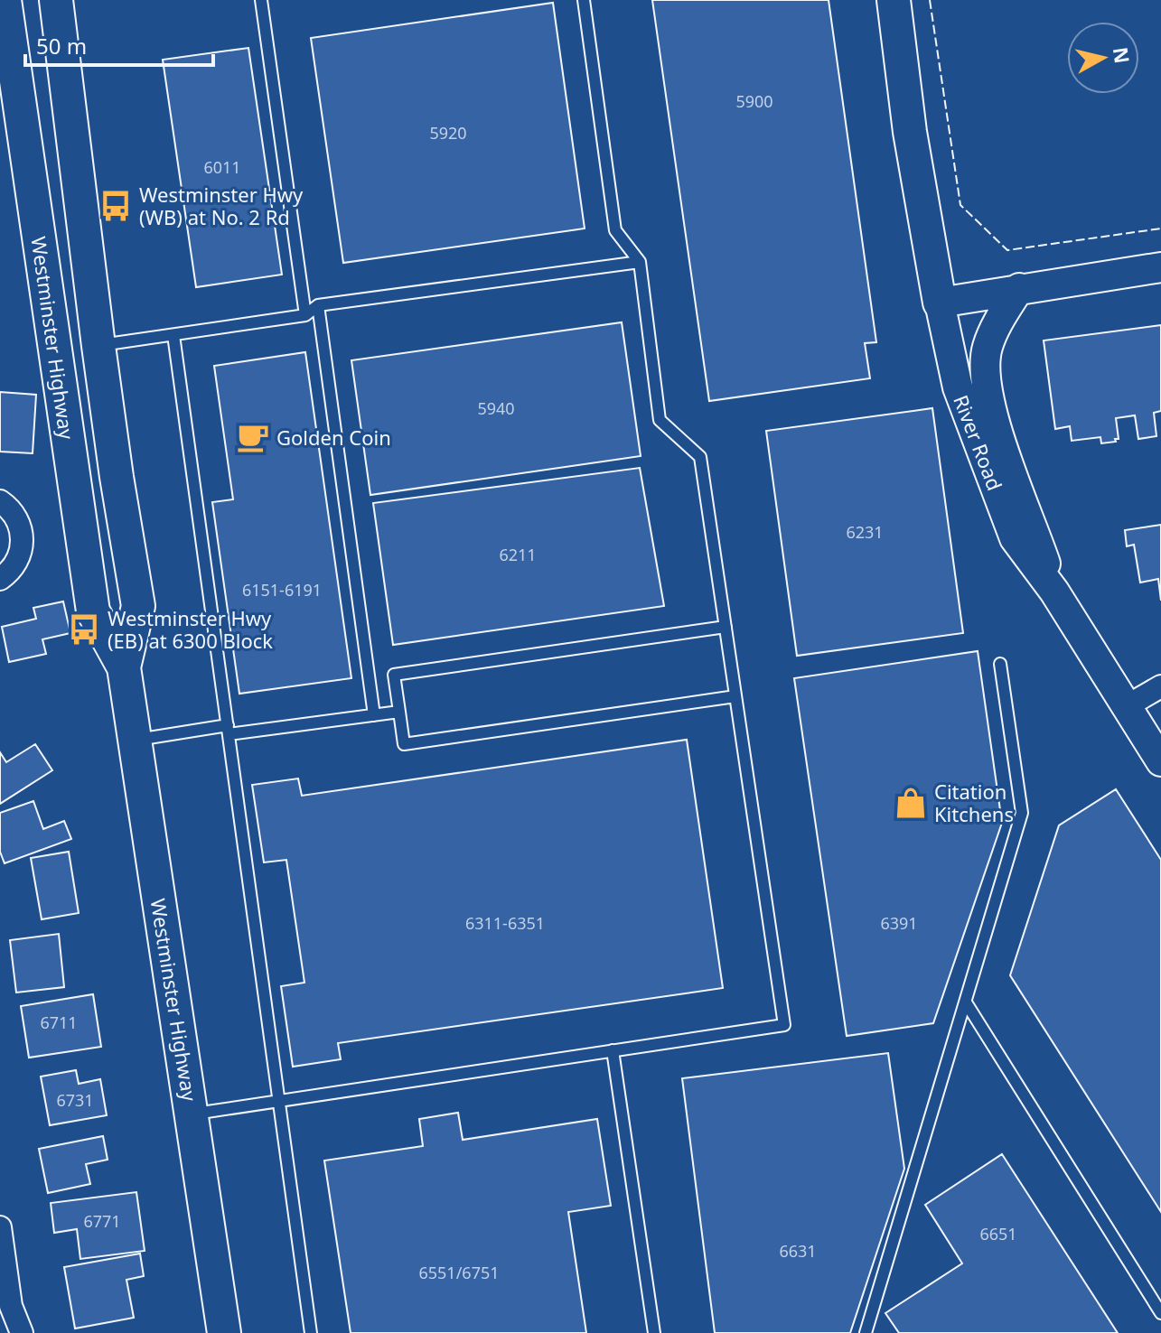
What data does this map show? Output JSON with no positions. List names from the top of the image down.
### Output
{
  "streets": {
    "main road": ["Westminster Highway"],
    "street": ["River Road"]
  },
  "places": {
    "bus stop": ["Westminster Hwy (WB) at No. 2 Rd", "Westminster Hwy (EB) at 6300 Block"],
    "cafe": ["Golden Coin"],
    "shop": ["Citation Kitchens"]
  },
  "house_numbers": [
    "5900",
    "5920",
    "6011",
    "5940",
    "6231",
    "6211",
    "6151-6191",
    "6311-6351",
    "6391",
    "6711",
    "6731",
    "6771",
    "6651",
    "6631",
    "6551/6751"
  ],
  "scale_bar": "50 m",
  "north": "right"
}
